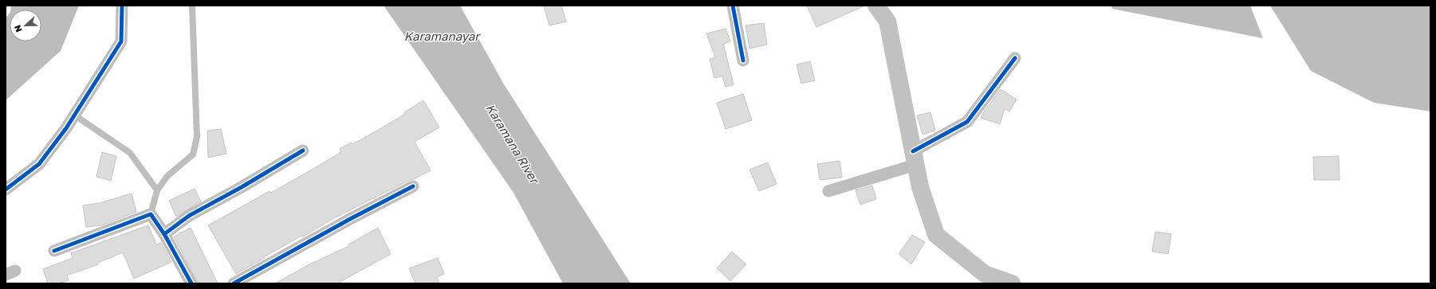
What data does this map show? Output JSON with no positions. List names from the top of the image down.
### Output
{
  "water": ["Karamanayar", "Karamana River"],
  "north": "left"
}
